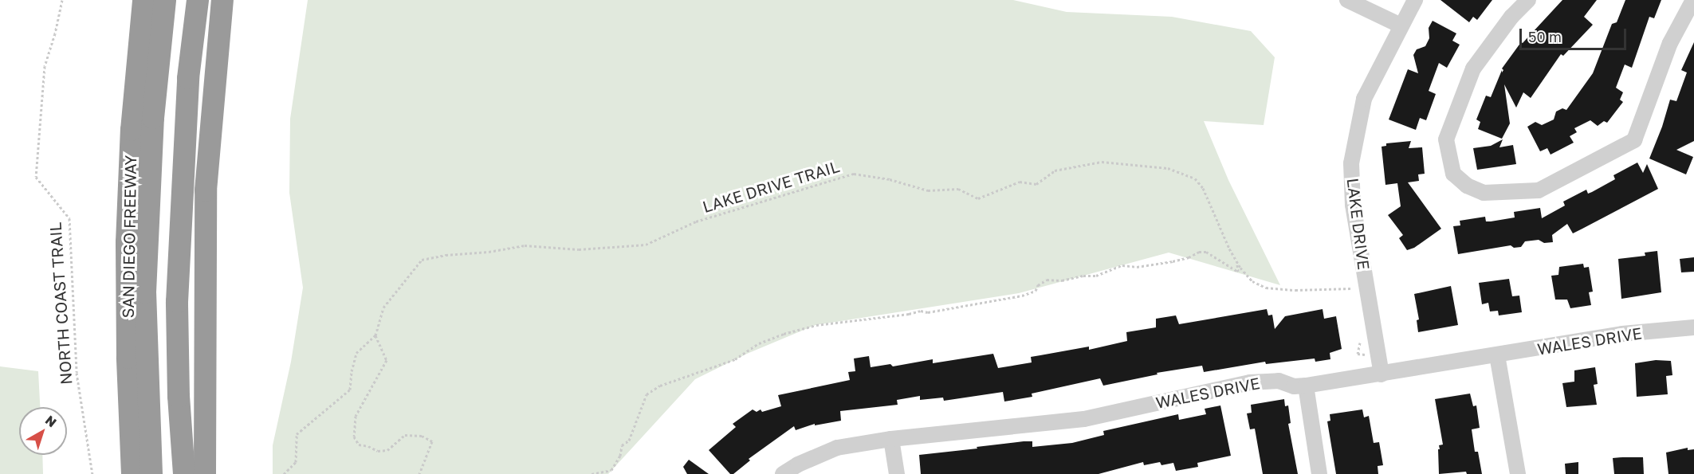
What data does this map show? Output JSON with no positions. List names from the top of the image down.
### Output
{
  "streets": {
    "highway": ["SAN DIEGO FREEWAY"],
    "street": ["LAKE DRIVE", "WALES DRIVE"],
    "path": ["LAKE DRIVE TRAIL", "NORTH COAST TRAIL"]
  },
  "crossings": [
    ["LAKE DRIVE", "WALES DRIVE"]
  ],
  "scale_bar": "50 m",
  "north": "top right"
}
